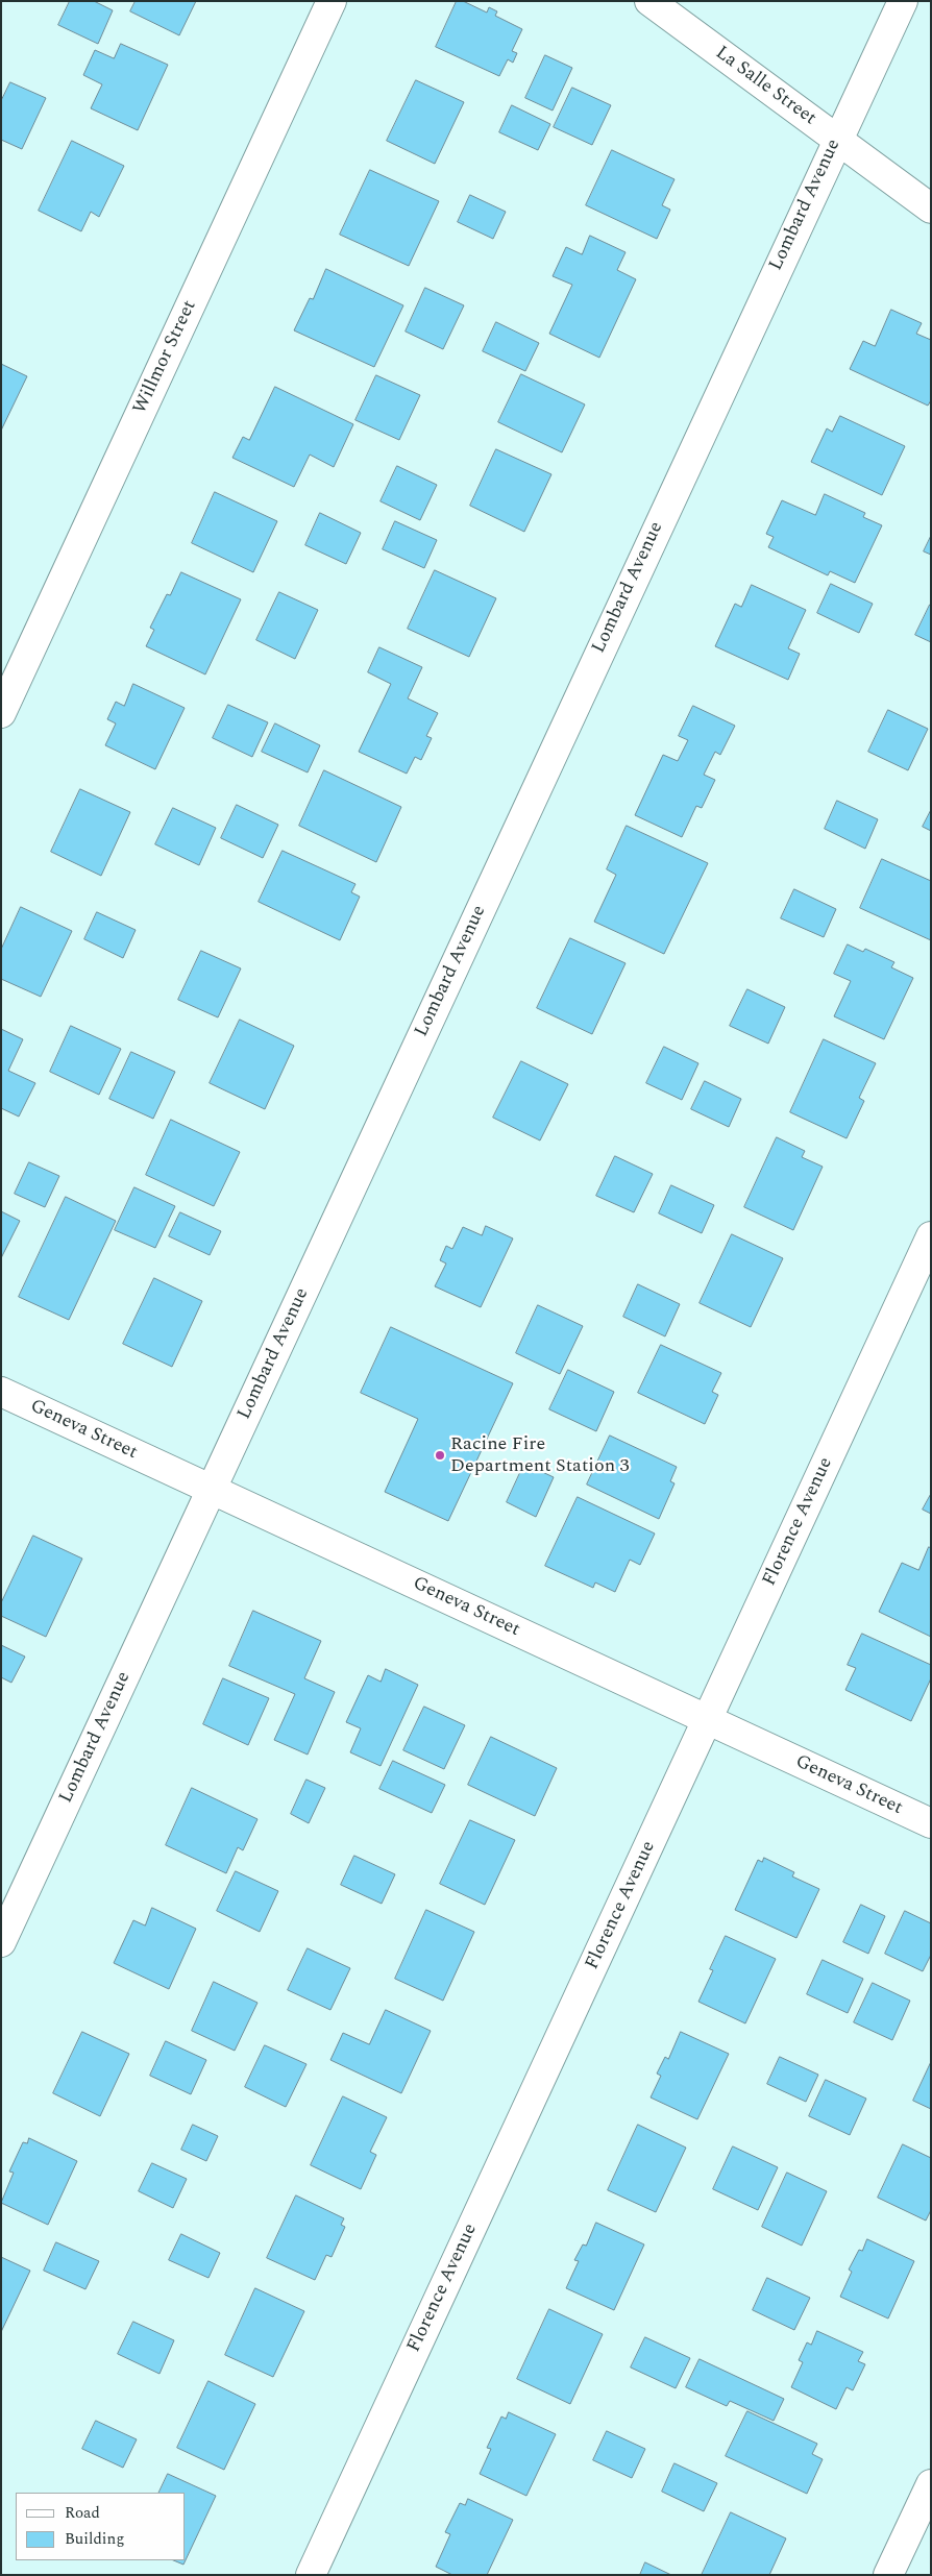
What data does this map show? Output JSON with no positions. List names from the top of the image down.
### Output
{
  "streets": {
    "street": [
      "La Salle Street",
      "Lombard Avenue",
      "Willmor Street",
      "Geneva Street",
      "Florence Avenue"
    ]
  },
  "crossings": [
    ["La Salle Street", "Lombard Avenue"],
    ["Lombard Avenue", "Geneva Street"],
    ["Geneva Street", "Florence Avenue"]
  ],
  "places": ["Racine Fire Department Station 3"],
  "legend": ["Road", "Building"]
}
